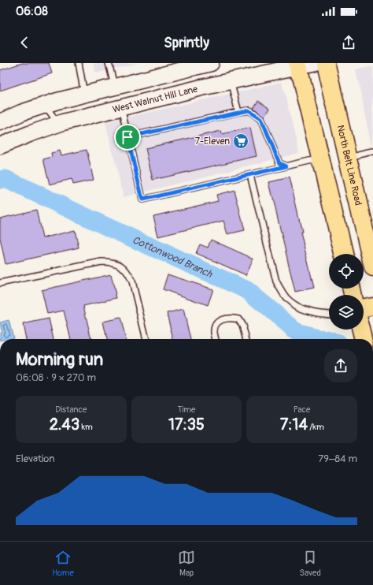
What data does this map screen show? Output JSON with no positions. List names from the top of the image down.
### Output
{
  "streets": {
    "main road": ["West Walnut Hill Lane", "North Belt Line Road"]
  },
  "water": ["Cottonwood Branch"],
  "places": {
    "supermarket": ["7-Eleven"]
  },
  "page": {
    "status": "06:08",
    "header": "Sprintly",
    "heading": ["Morning run", "06:08 · 9 × 270 m"],
    "stats": [
      ["Distance", "2.43 km"],
      ["Time", "17:35"],
      ["Pace", "7:14 /km"]
    ],
    "chart": ["Elevation", "79–84 m"],
    "tabs": ["Home", "Map", "Saved"]
  }
}
